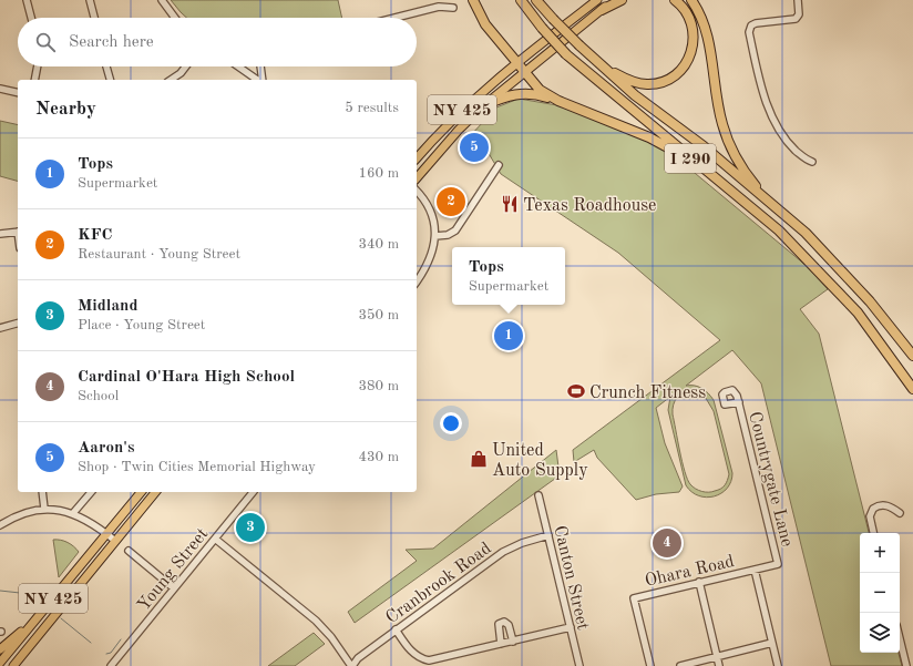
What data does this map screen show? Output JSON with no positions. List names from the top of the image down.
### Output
{
  "streets": {
    "highway": ["I 290"],
    "main road": ["NY 425"],
    "street": [
      "Countrygate Lane",
      "Young Street",
      "Ohara Road",
      "Canton Street",
      "Cranbrook Road"
    ]
  },
  "crossings": [
    ["Countrygate Lane", "Ohara Road"],
    ["Canton Street", "Cranbrook Road"]
  ],
  "places": {
    "restaurant": ["Texas Roadhouse"],
    "sports": ["Crunch Fitness"],
    "shop": ["United Auto Supply"]
  },
  "page": {
    "search": "Search here",
    "heading": ["Nearby", "5 results"],
    "pins": [
      "5",
      "2",
      "1",
      "3",
      "4"
    ],
    "list": [
      {
        "mark": "1",
        "name": "Tops",
        "note": "Supermarket",
        "value": "160 m"
      },
      {
        "mark": "2",
        "name": "KFC",
        "note": "Restaurant · Young Street",
        "value": "340 m"
      },
      {
        "mark": "3",
        "name": "Midland",
        "note": "Place · Young Street",
        "value": "350 m"
      },
      {
        "mark": "4",
        "name": "Cardinal O'Hara High School",
        "note": "School",
        "value": "380 m"
      },
      {
        "mark": "5",
        "name": "Aaron's",
        "note": "Shop · Twin Cities Memorial Highway",
        "value": "430 m"
      }
    ],
    "popup": ["Tops", "Supermarket"],
    "map_buttons": ["+", "−"]
  }
}
